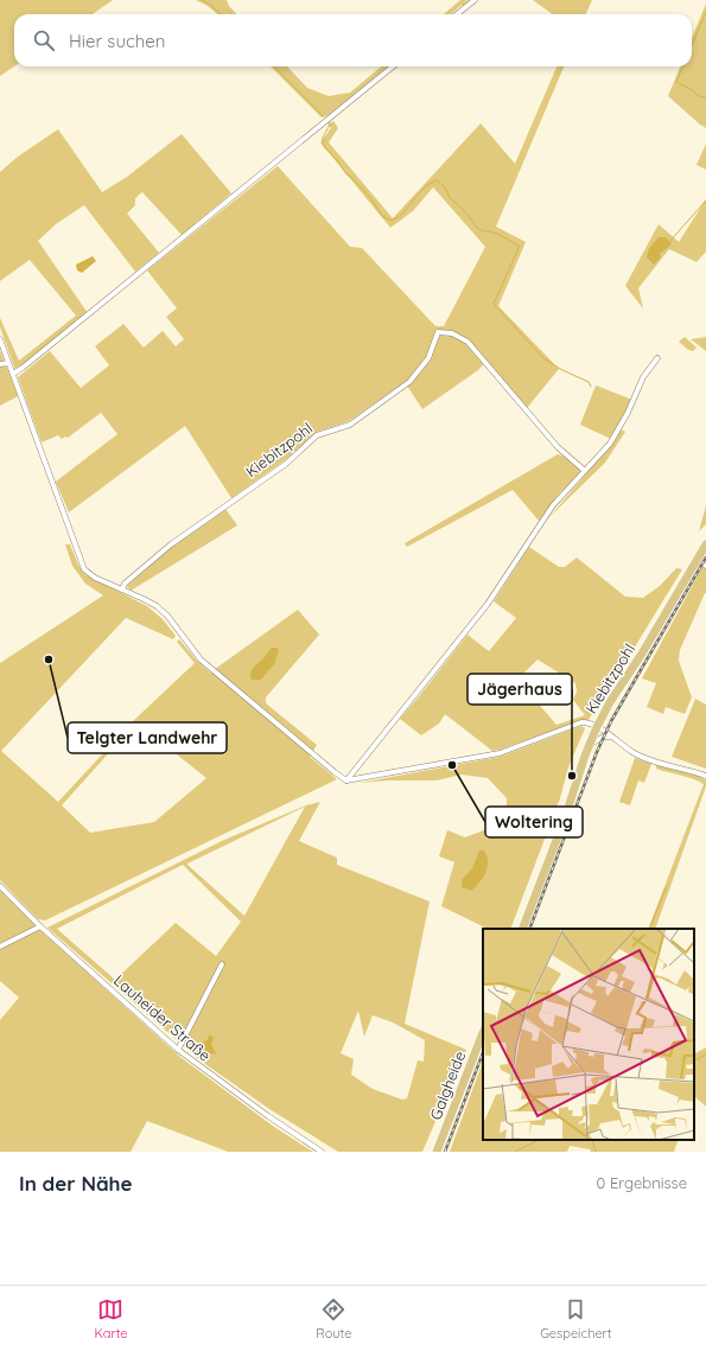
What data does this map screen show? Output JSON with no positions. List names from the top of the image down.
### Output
{
  "streets": {
    "main road": ["Kiebitzpohl", "Galgheide"],
    "street": ["Lauheider Straße"]
  },
  "places": ["Telgter Landwehr", "Woltering", "Jägerhaus"],
  "page": {
    "search": "Hier suchen",
    "heading": ["In der Nähe", "0 Ergebnisse"],
    "nav": ["Karte", "Route", "Gespeichert"]
  }
}
